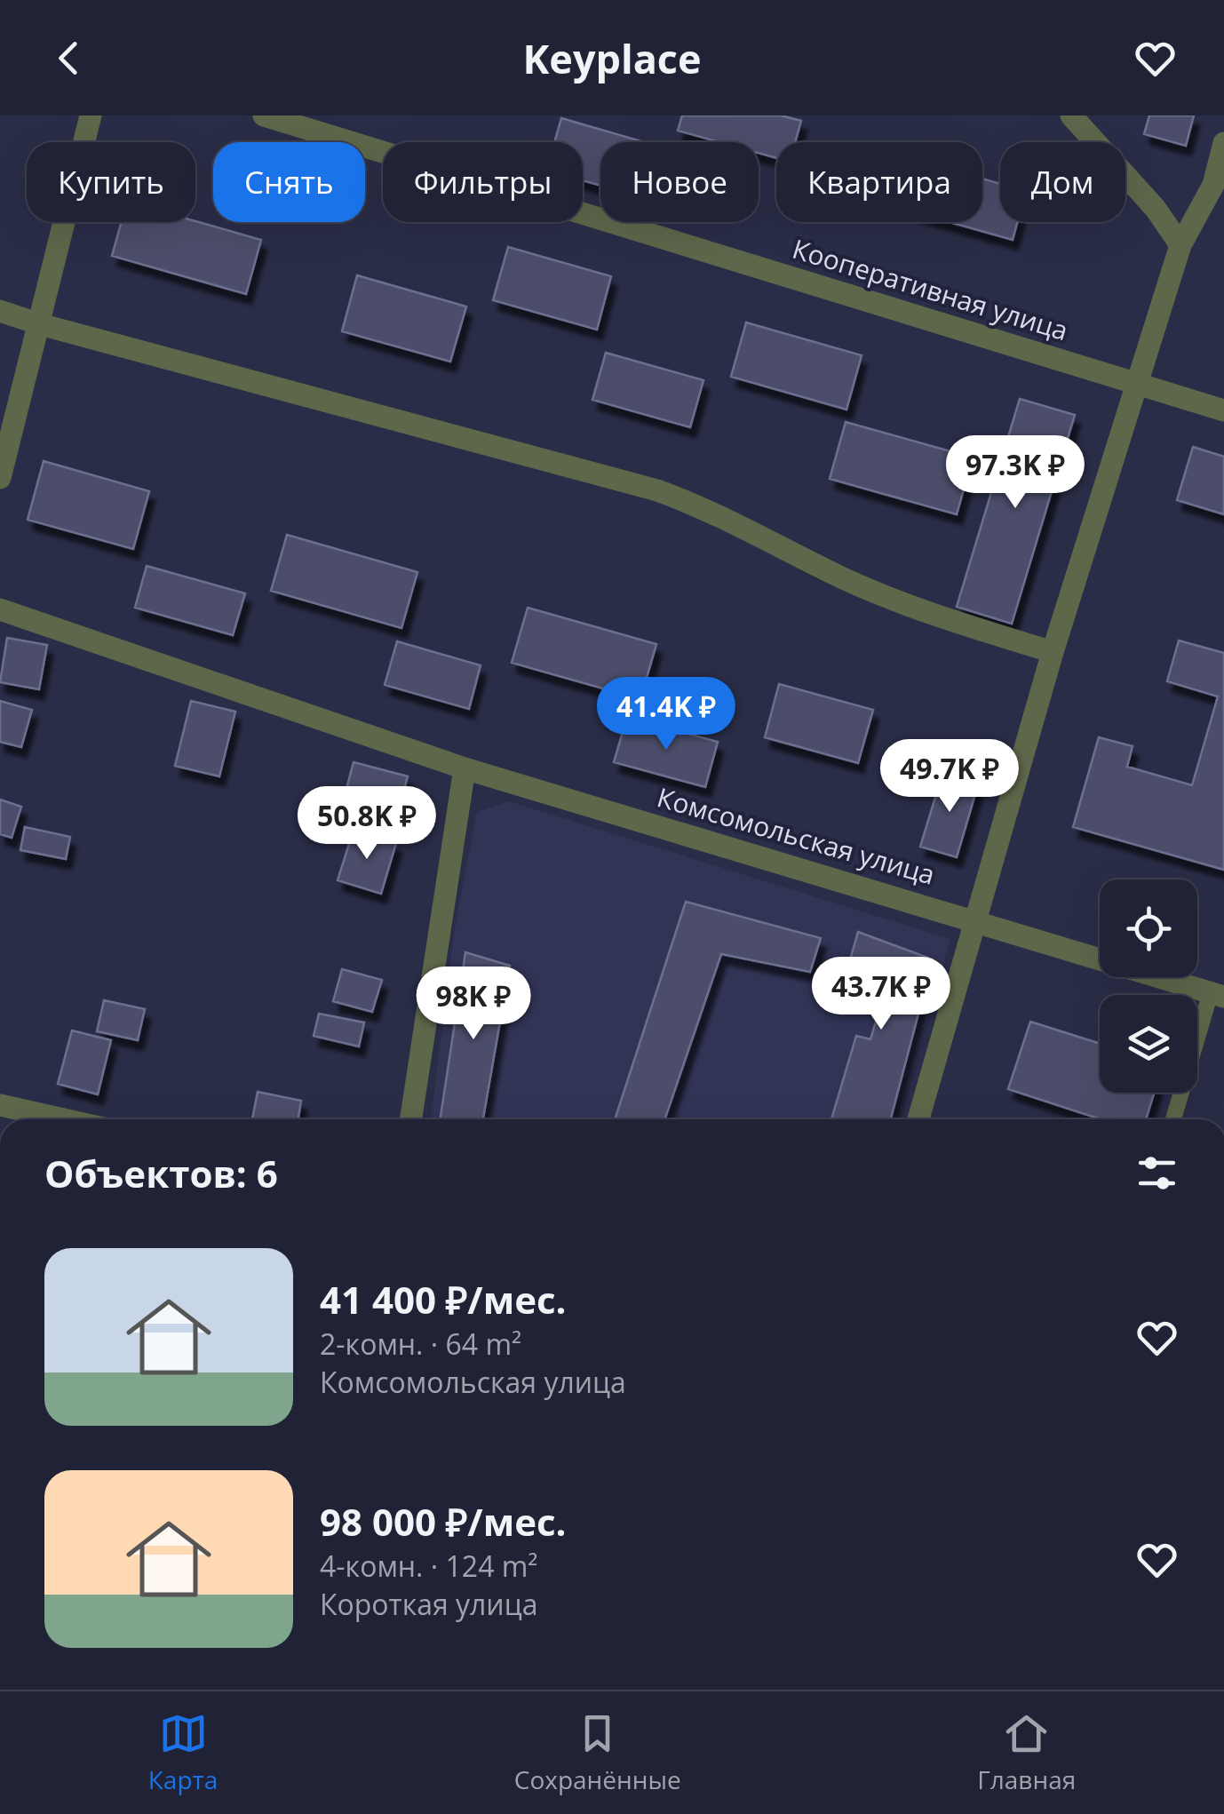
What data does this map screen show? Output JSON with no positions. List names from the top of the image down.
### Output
{
  "streets": {
    "street": ["Кооперативная улица", "Комсомольская улица"]
  },
  "page": {
    "header": "Keyplace",
    "chip": [
      "Купить",
      "Снять",
      "Фильтры",
      "Новое",
      "Квартира",
      "Дом"
    ],
    "price": [
      "97.3K ₽",
      "41.4K ₽",
      "49.7K ₽",
      "50.8K ₽",
      "43.7K ₽",
      "98K ₽"
    ],
    "heading": "Объектов: 6",
    "list": [
      {
        "name": "41 400 ₽/мес.",
        "note": "2-комн. · 64 m² · Комсомольская улица"
      },
      {
        "name": "98 000 ₽/мес.",
        "note": "4-комн. · 124 m² · Короткая улица"
      }
    ],
    "tabs": ["Карта", "Сохранённые", "Главная"]
  }
}
